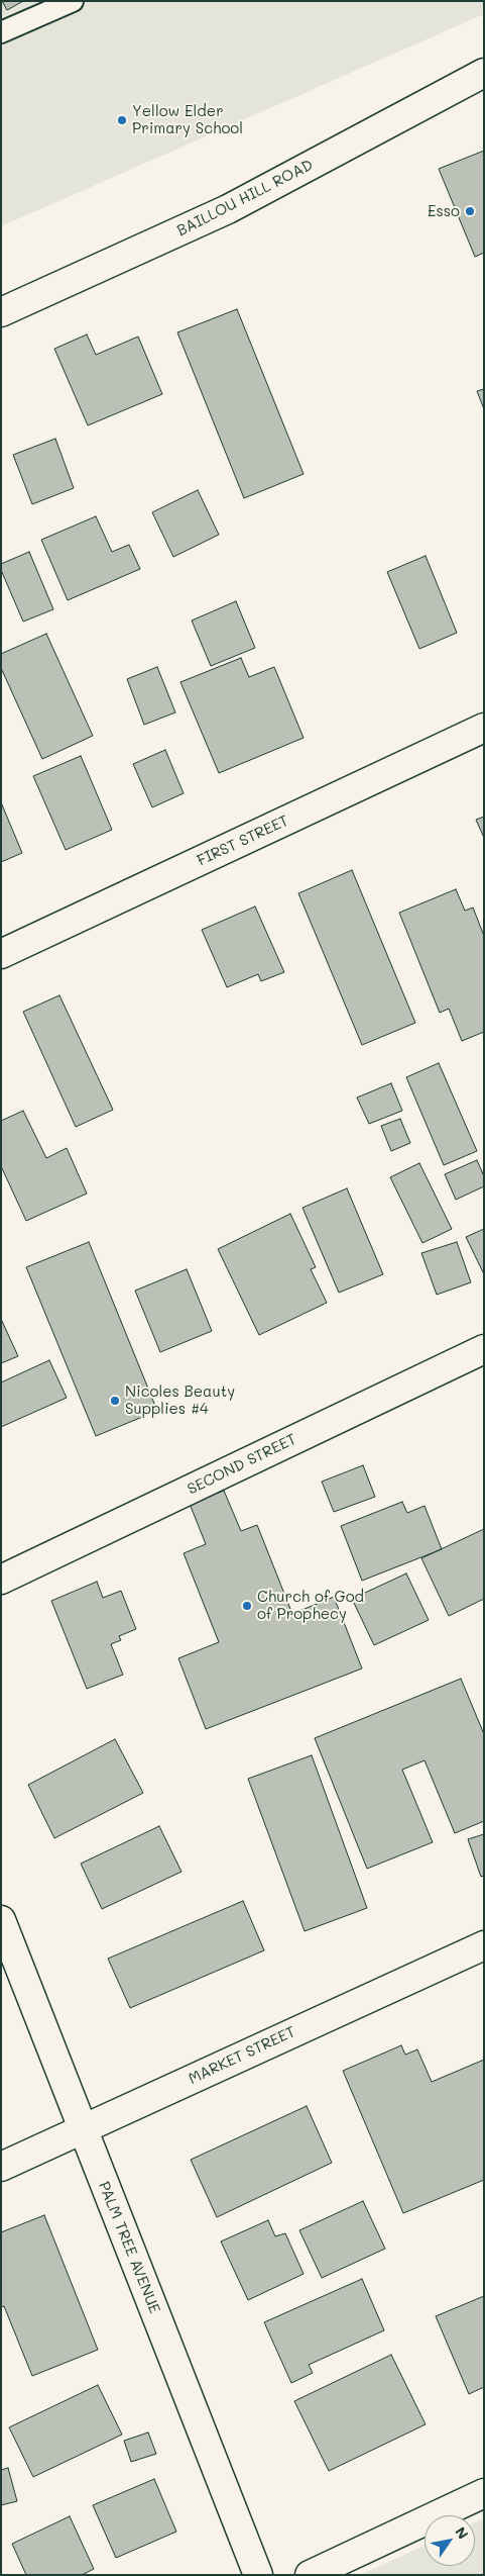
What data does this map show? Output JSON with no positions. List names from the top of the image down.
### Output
{
  "streets": {
    "street": [
      "BAILLOU HILL ROAD",
      "FIRST STREET",
      "SECOND STREET",
      "MARKET STREET",
      "PALM TREE AVENUE"
    ]
  },
  "crossings": [
    ["MARKET STREET", "PALM TREE AVENUE"]
  ],
  "places": [
    "Yellow Elder Primary School",
    "Esso",
    "Nicoles Beauty Supplies #4",
    "Church of God of Prophecy"
  ],
  "north": "top right"
}
